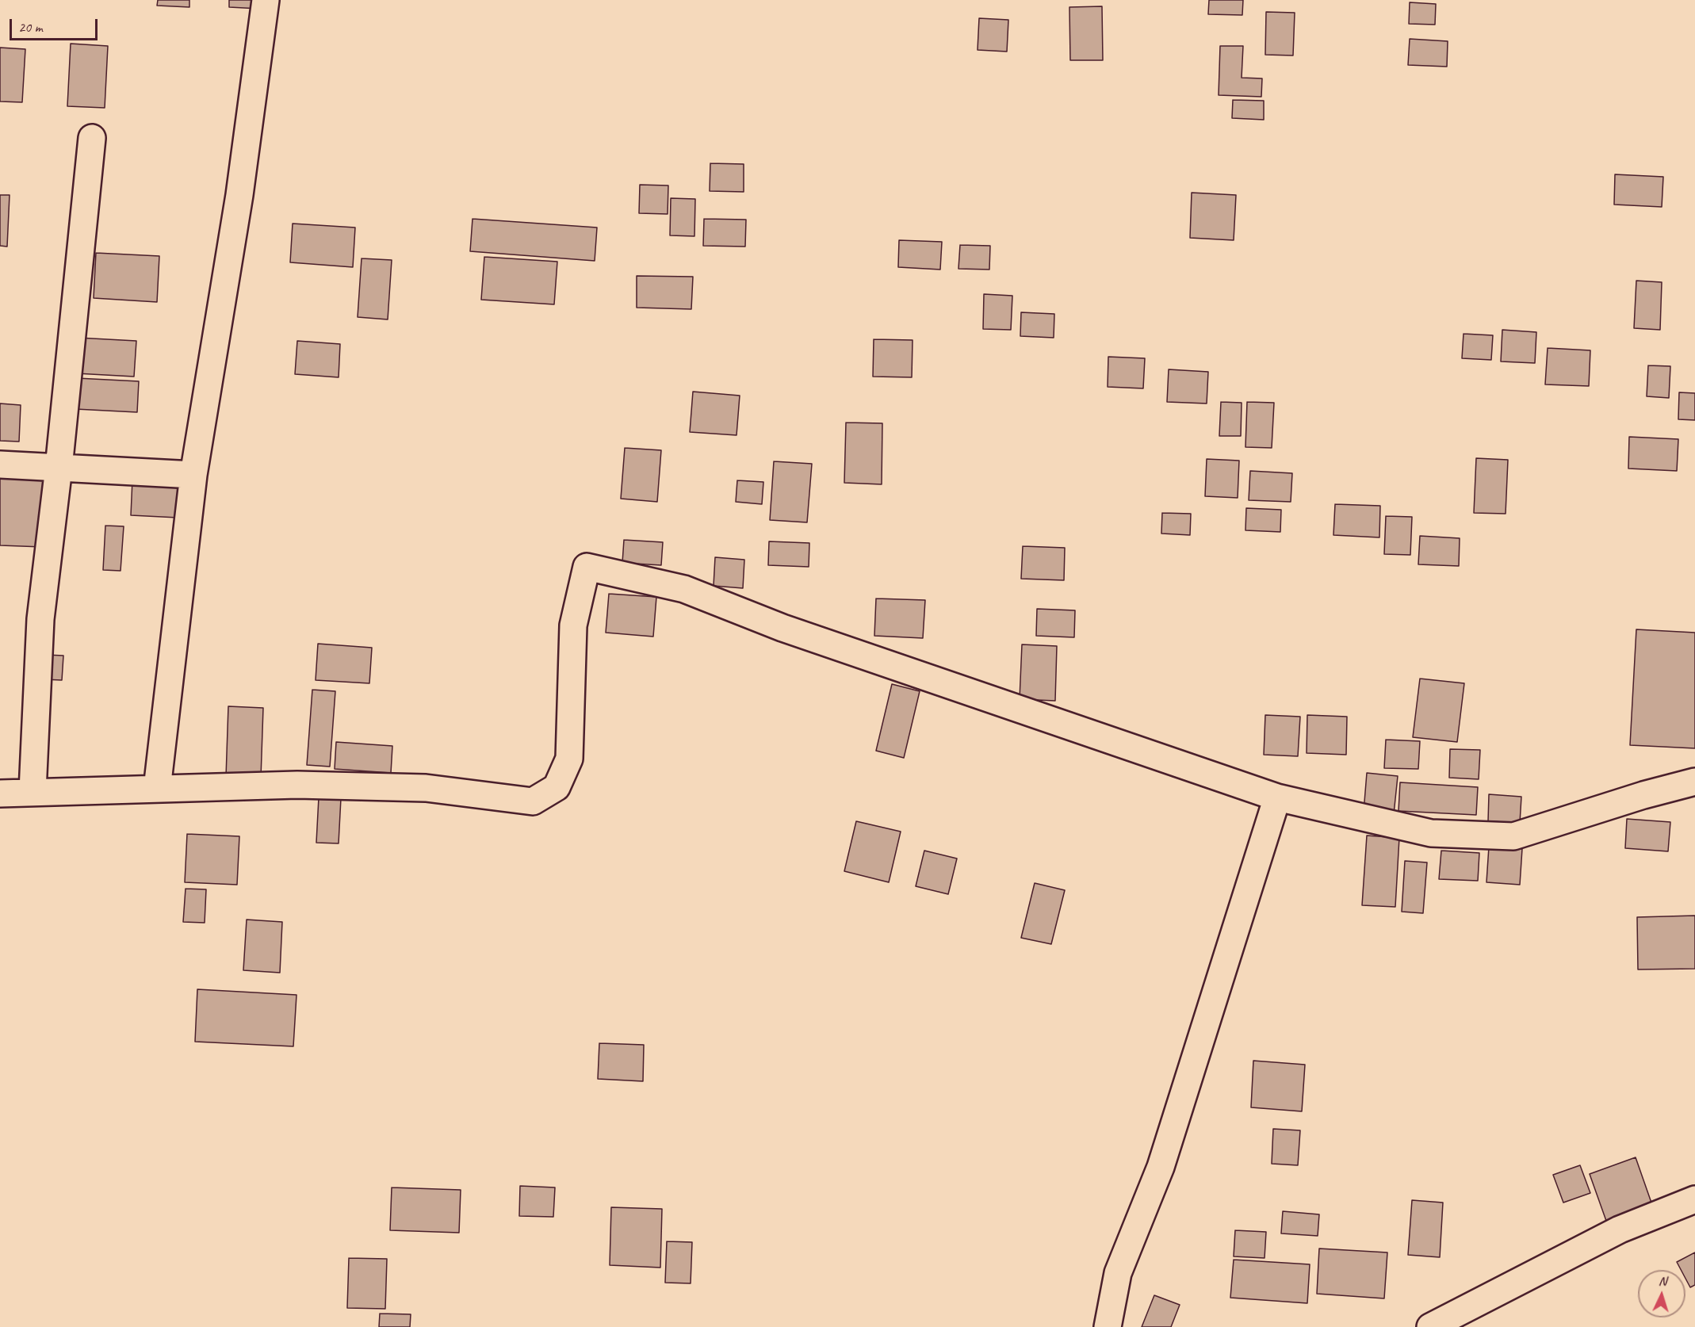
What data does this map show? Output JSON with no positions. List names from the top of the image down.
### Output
{
  "scale_bar": "20 m",
  "north": "top"
}
